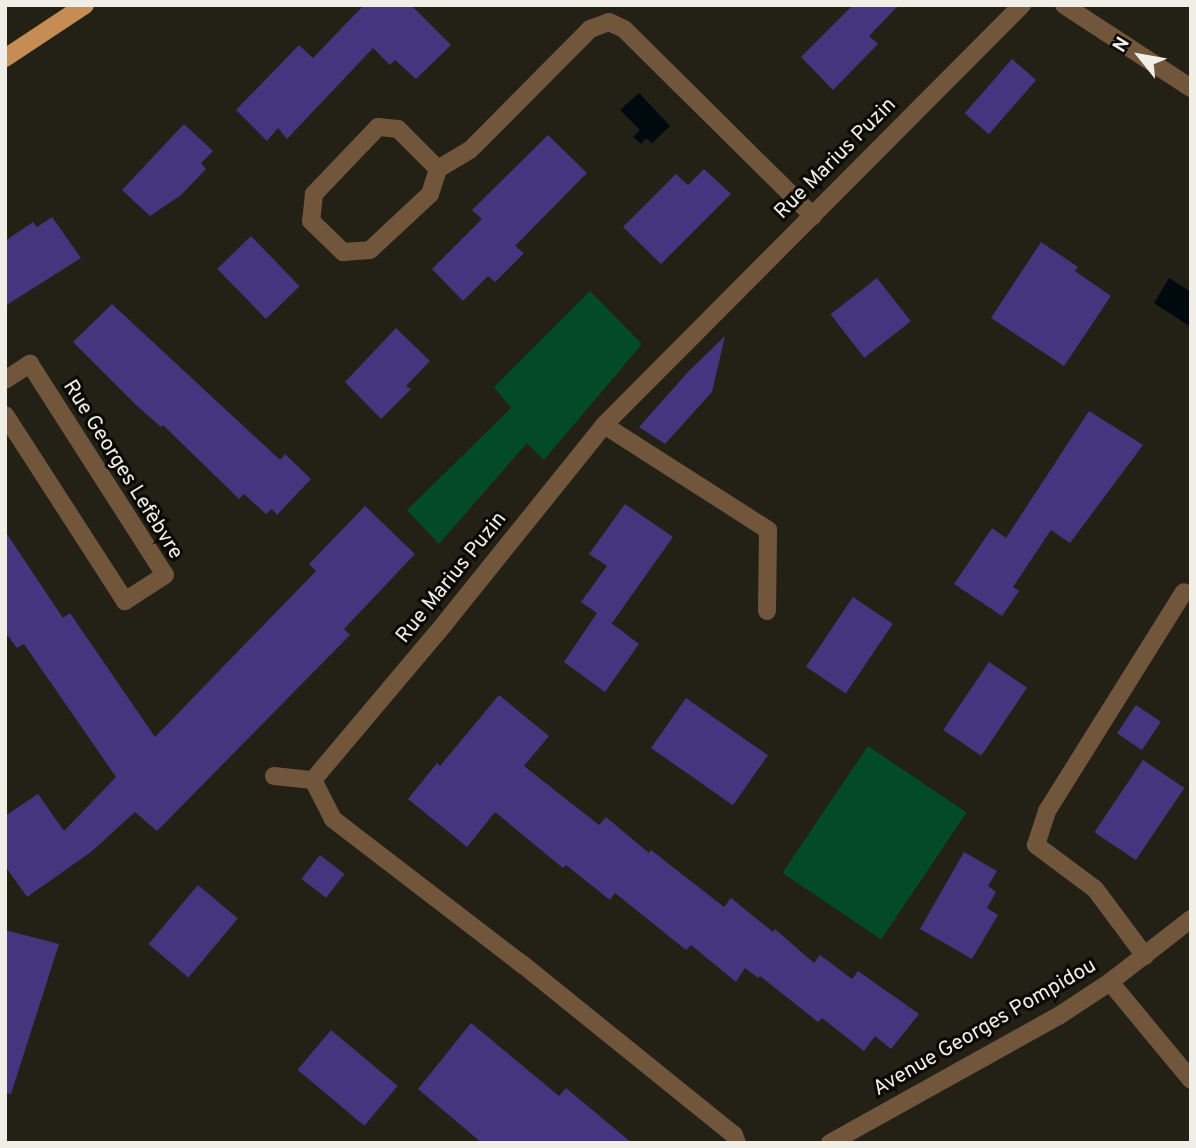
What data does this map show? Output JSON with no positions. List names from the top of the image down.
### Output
{
  "streets": {
    "street": ["Rue Marius Puzin", "Rue Georges Lefèbvre", "Avenue Georges Pompidou"]
  },
  "north": "top left"
}
